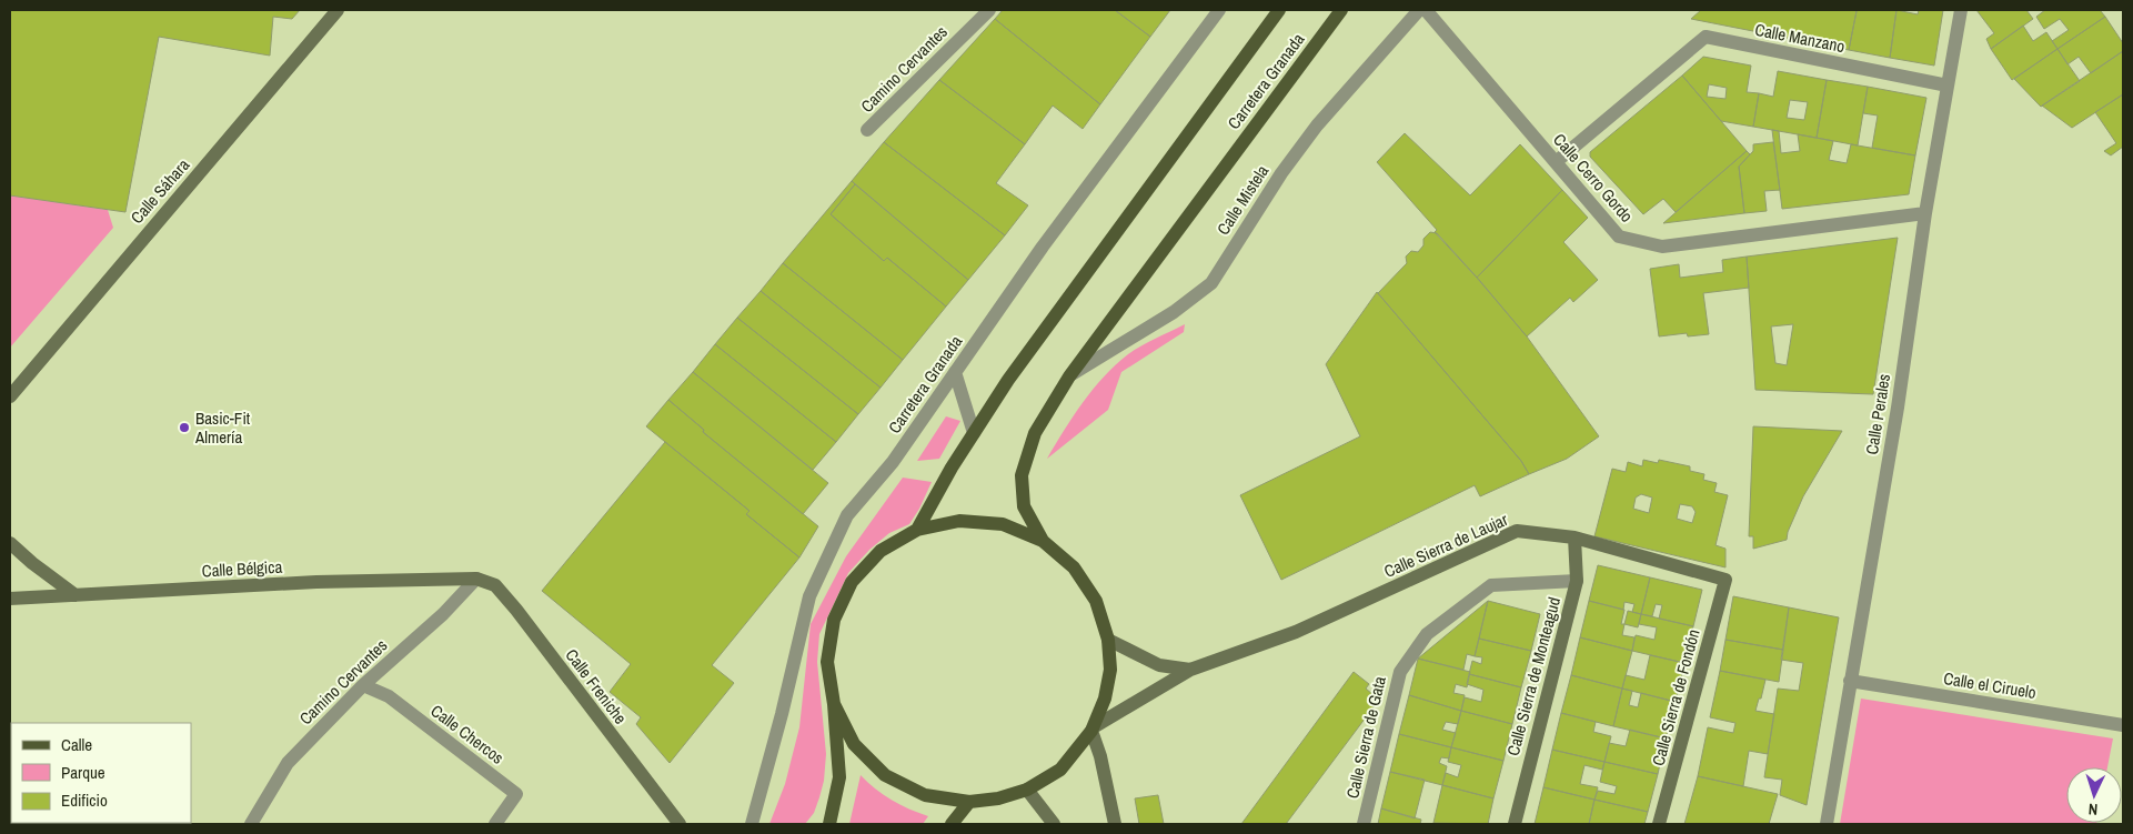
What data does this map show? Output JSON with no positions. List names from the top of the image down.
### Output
{
  "streets": {
    "main road": ["Carretera Granada"],
    "street": [
      "Calle Manzano",
      "Camino Cervantes",
      "Calle Cerro Gordo",
      "Calle Sáhara",
      "Calle Mistela",
      "Calle Perales",
      "Calle Sierra de Laujar",
      "Calle Bélgica",
      "Calle Sierra de Monteagud",
      "Calle el Ciruelo",
      "Calle Freniche",
      "Calle Sierra de Fondón",
      "Calle Chercos",
      "Calle Sierra de Gata"
    ]
  },
  "crossings": [
    ["Calle Manzano", "Calle Cerro Gordo"],
    ["Calle Manzano", "Calle Perales"],
    ["Camino Cervantes", "Calle Bélgica"],
    ["Camino Cervantes", "Calle Freniche"],
    ["Camino Cervantes", "Calle Chercos"],
    ["Carretera Granada", "Calle Mistela"],
    ["Carretera Granada", "Calle Sierra de Laujar"],
    ["Calle Cerro Gordo", "Calle Perales"],
    ["Calle Perales", "Calle el Ciruelo"],
    ["Calle Sierra de Laujar", "Calle Sierra de Monteagud"],
    ["Calle Sierra de Laujar", "Calle Sierra de Fondón"],
    ["Calle Bélgica", "Calle Freniche"],
    ["Calle Sierra de Monteagud", "Calle Sierra de Gata"]
  ],
  "places": ["Basic-Fit Almería"],
  "legend": ["Calle", "Parque", "Edificio"],
  "north": "bottom"
}
